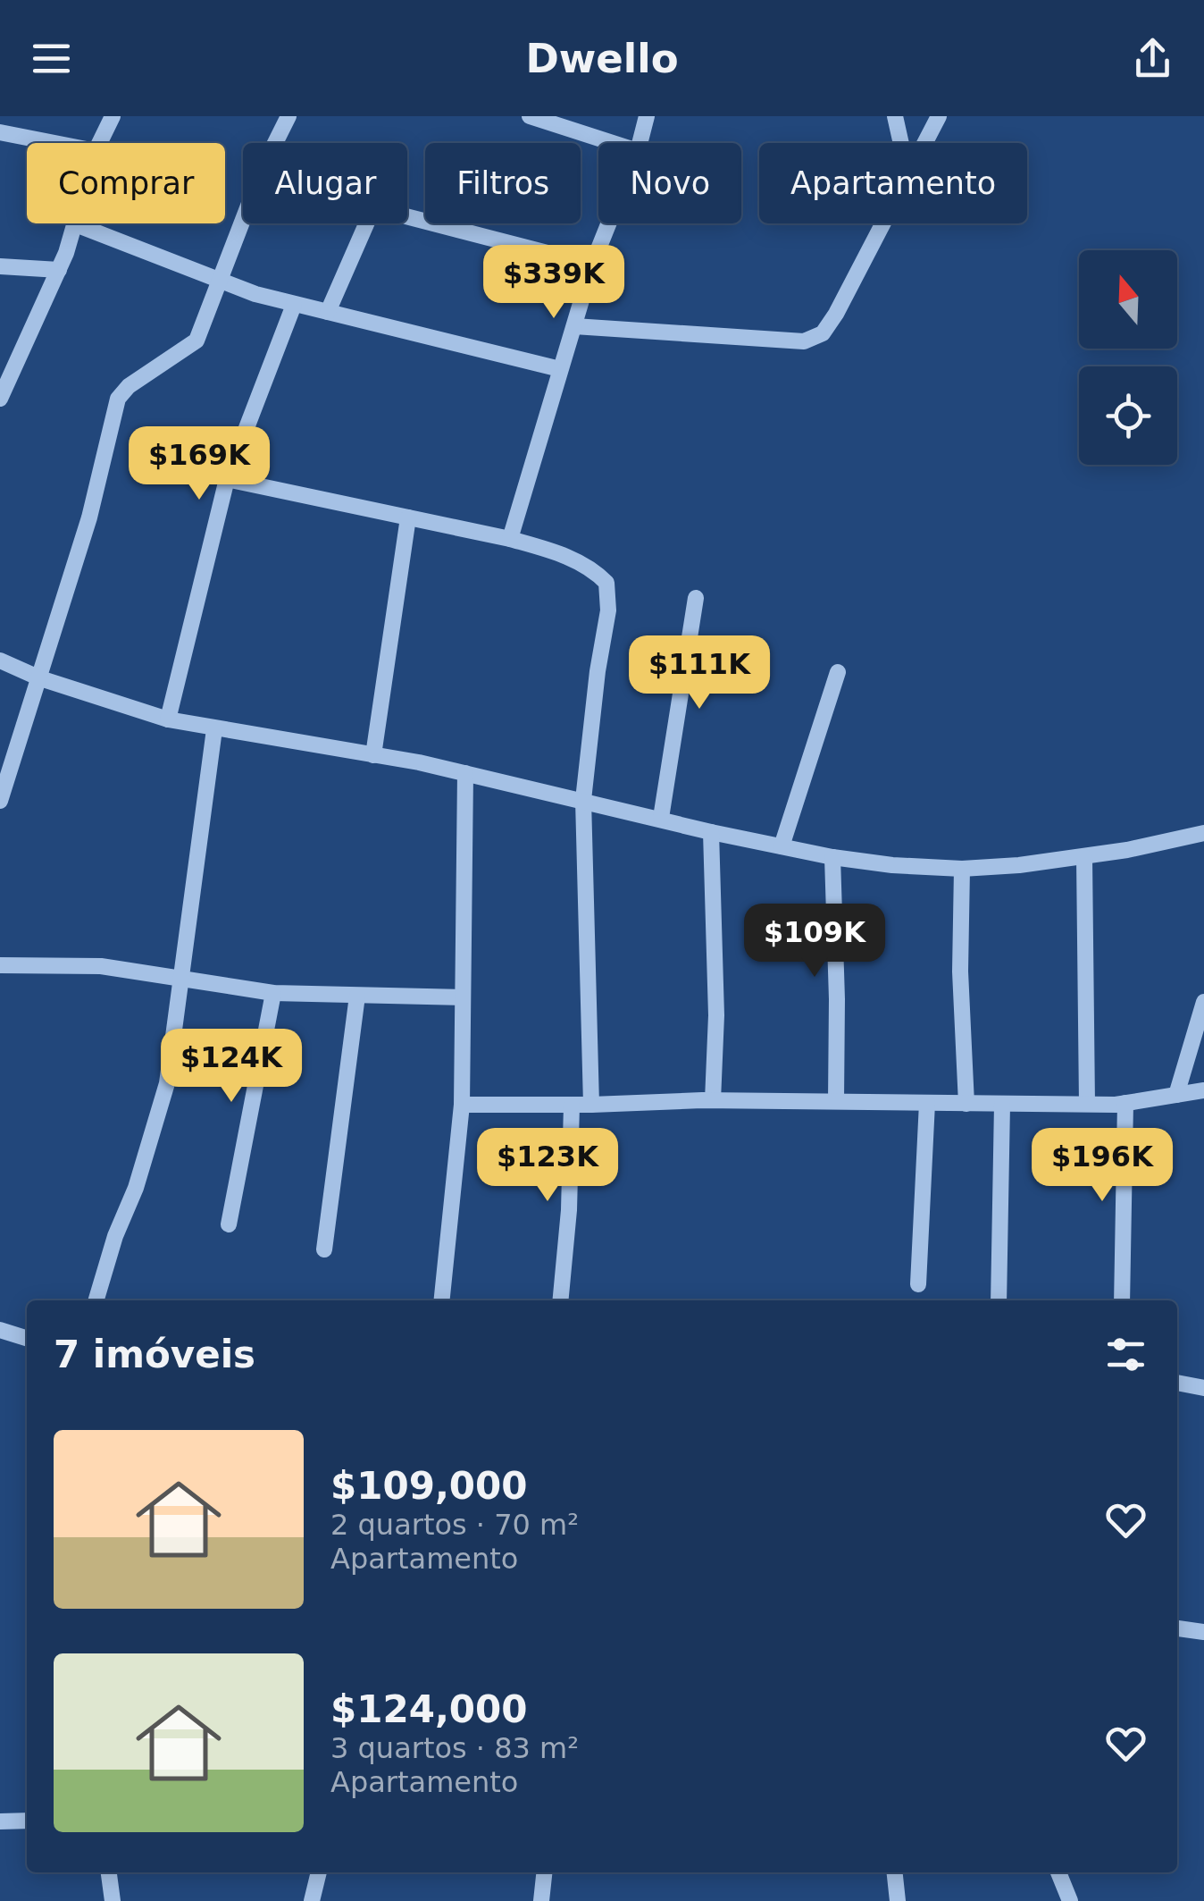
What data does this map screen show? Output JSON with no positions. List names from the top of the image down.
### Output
{
  "north": "top",
  "page": {
    "header": "Dwello",
    "chip": [
      "Comprar",
      "Alugar",
      "Filtros",
      "Novo",
      "Apartamento"
    ],
    "price": [
      "$339K",
      "$169K",
      "$111K",
      "$109K",
      "$124K",
      "$123K",
      "$196K"
    ],
    "heading": "7 imóveis",
    "list": [
      {
        "name": "$109,000",
        "note": "2 quartos · 70 m² · Apartamento"
      },
      {
        "name": "$124,000",
        "note": "3 quartos · 83 m² · Apartamento"
      }
    ]
  }
}
